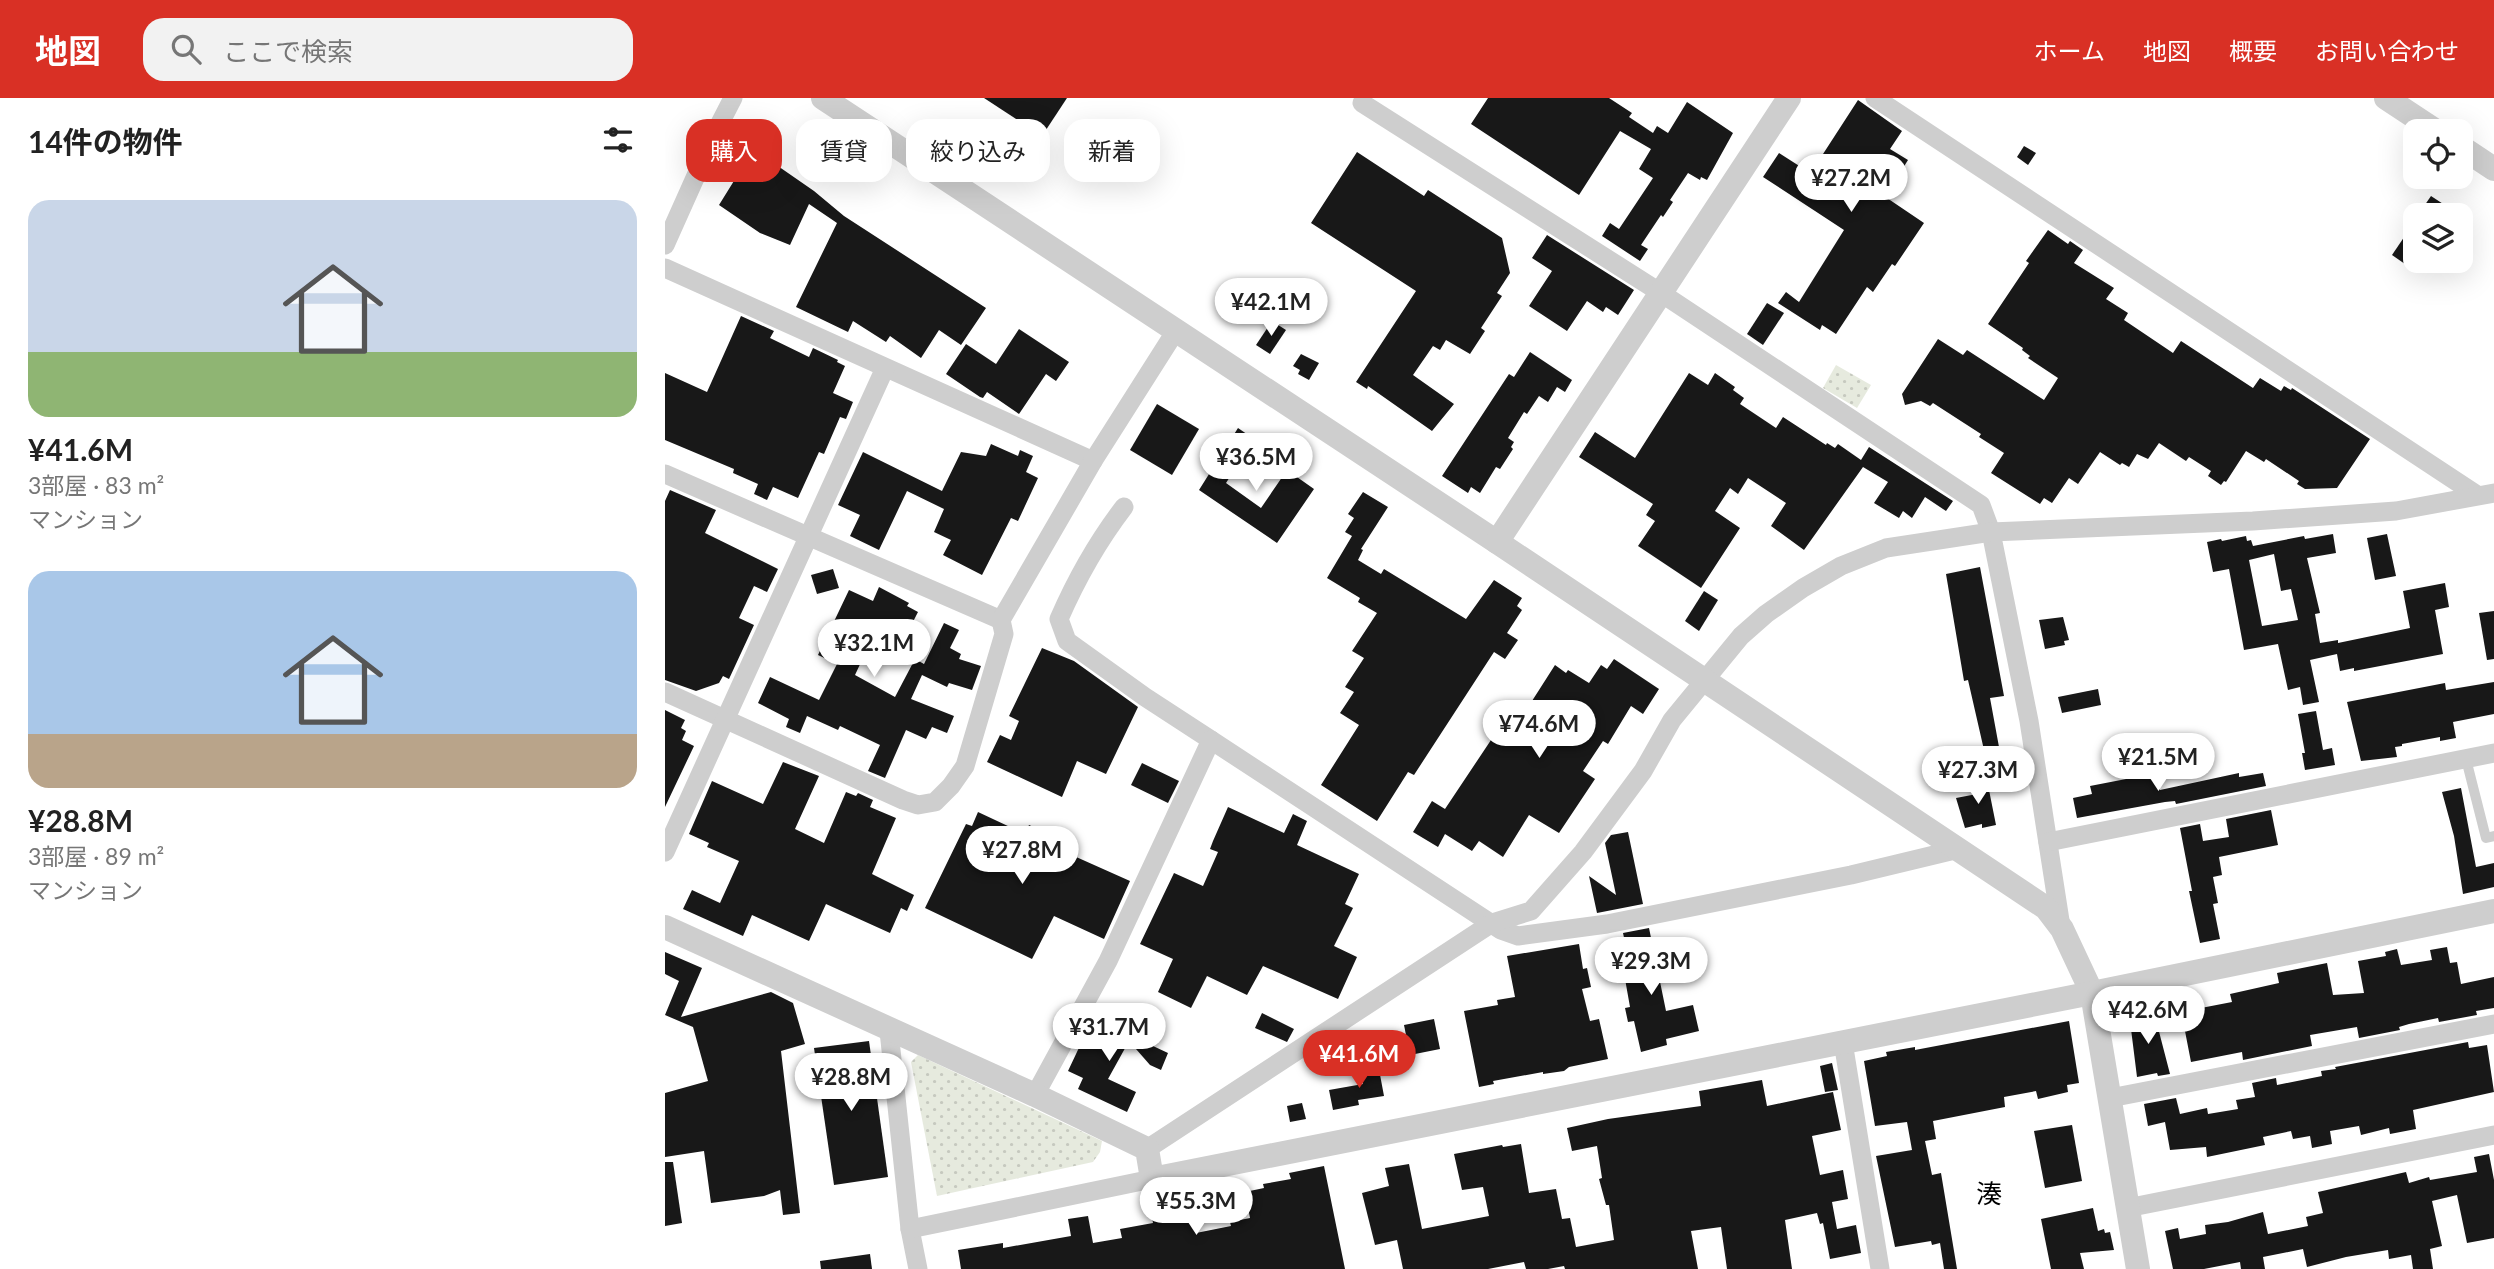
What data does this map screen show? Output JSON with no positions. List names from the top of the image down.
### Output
{
  "districts": ["湊"],
  "page": {
    "header": "地図",
    "search": "ここで検索",
    "nav": [
      "ホーム",
      "地図",
      "概要",
      "お問い合わせ"
    ],
    "heading": "14件の物件",
    "chip": [
      "購入",
      "賃貸",
      "絞り込み",
      "新着"
    ],
    "price": [
      "¥27.2M",
      "¥42.1M",
      "¥36.5M",
      "¥32.1M",
      "¥74.6M",
      "¥21.5M",
      "¥27.3M",
      "¥27.8M",
      "¥29.3M",
      "¥42.6M",
      "¥31.7M",
      "¥41.6M",
      "¥28.8M",
      "¥55.3M"
    ],
    "list": [
      {
        "name": "¥41.6M",
        "note": "3部屋 · 83 m² · マンション"
      },
      {
        "name": "¥28.8M",
        "note": "3部屋 · 89 m² · マンション"
      }
    ]
  }
}
